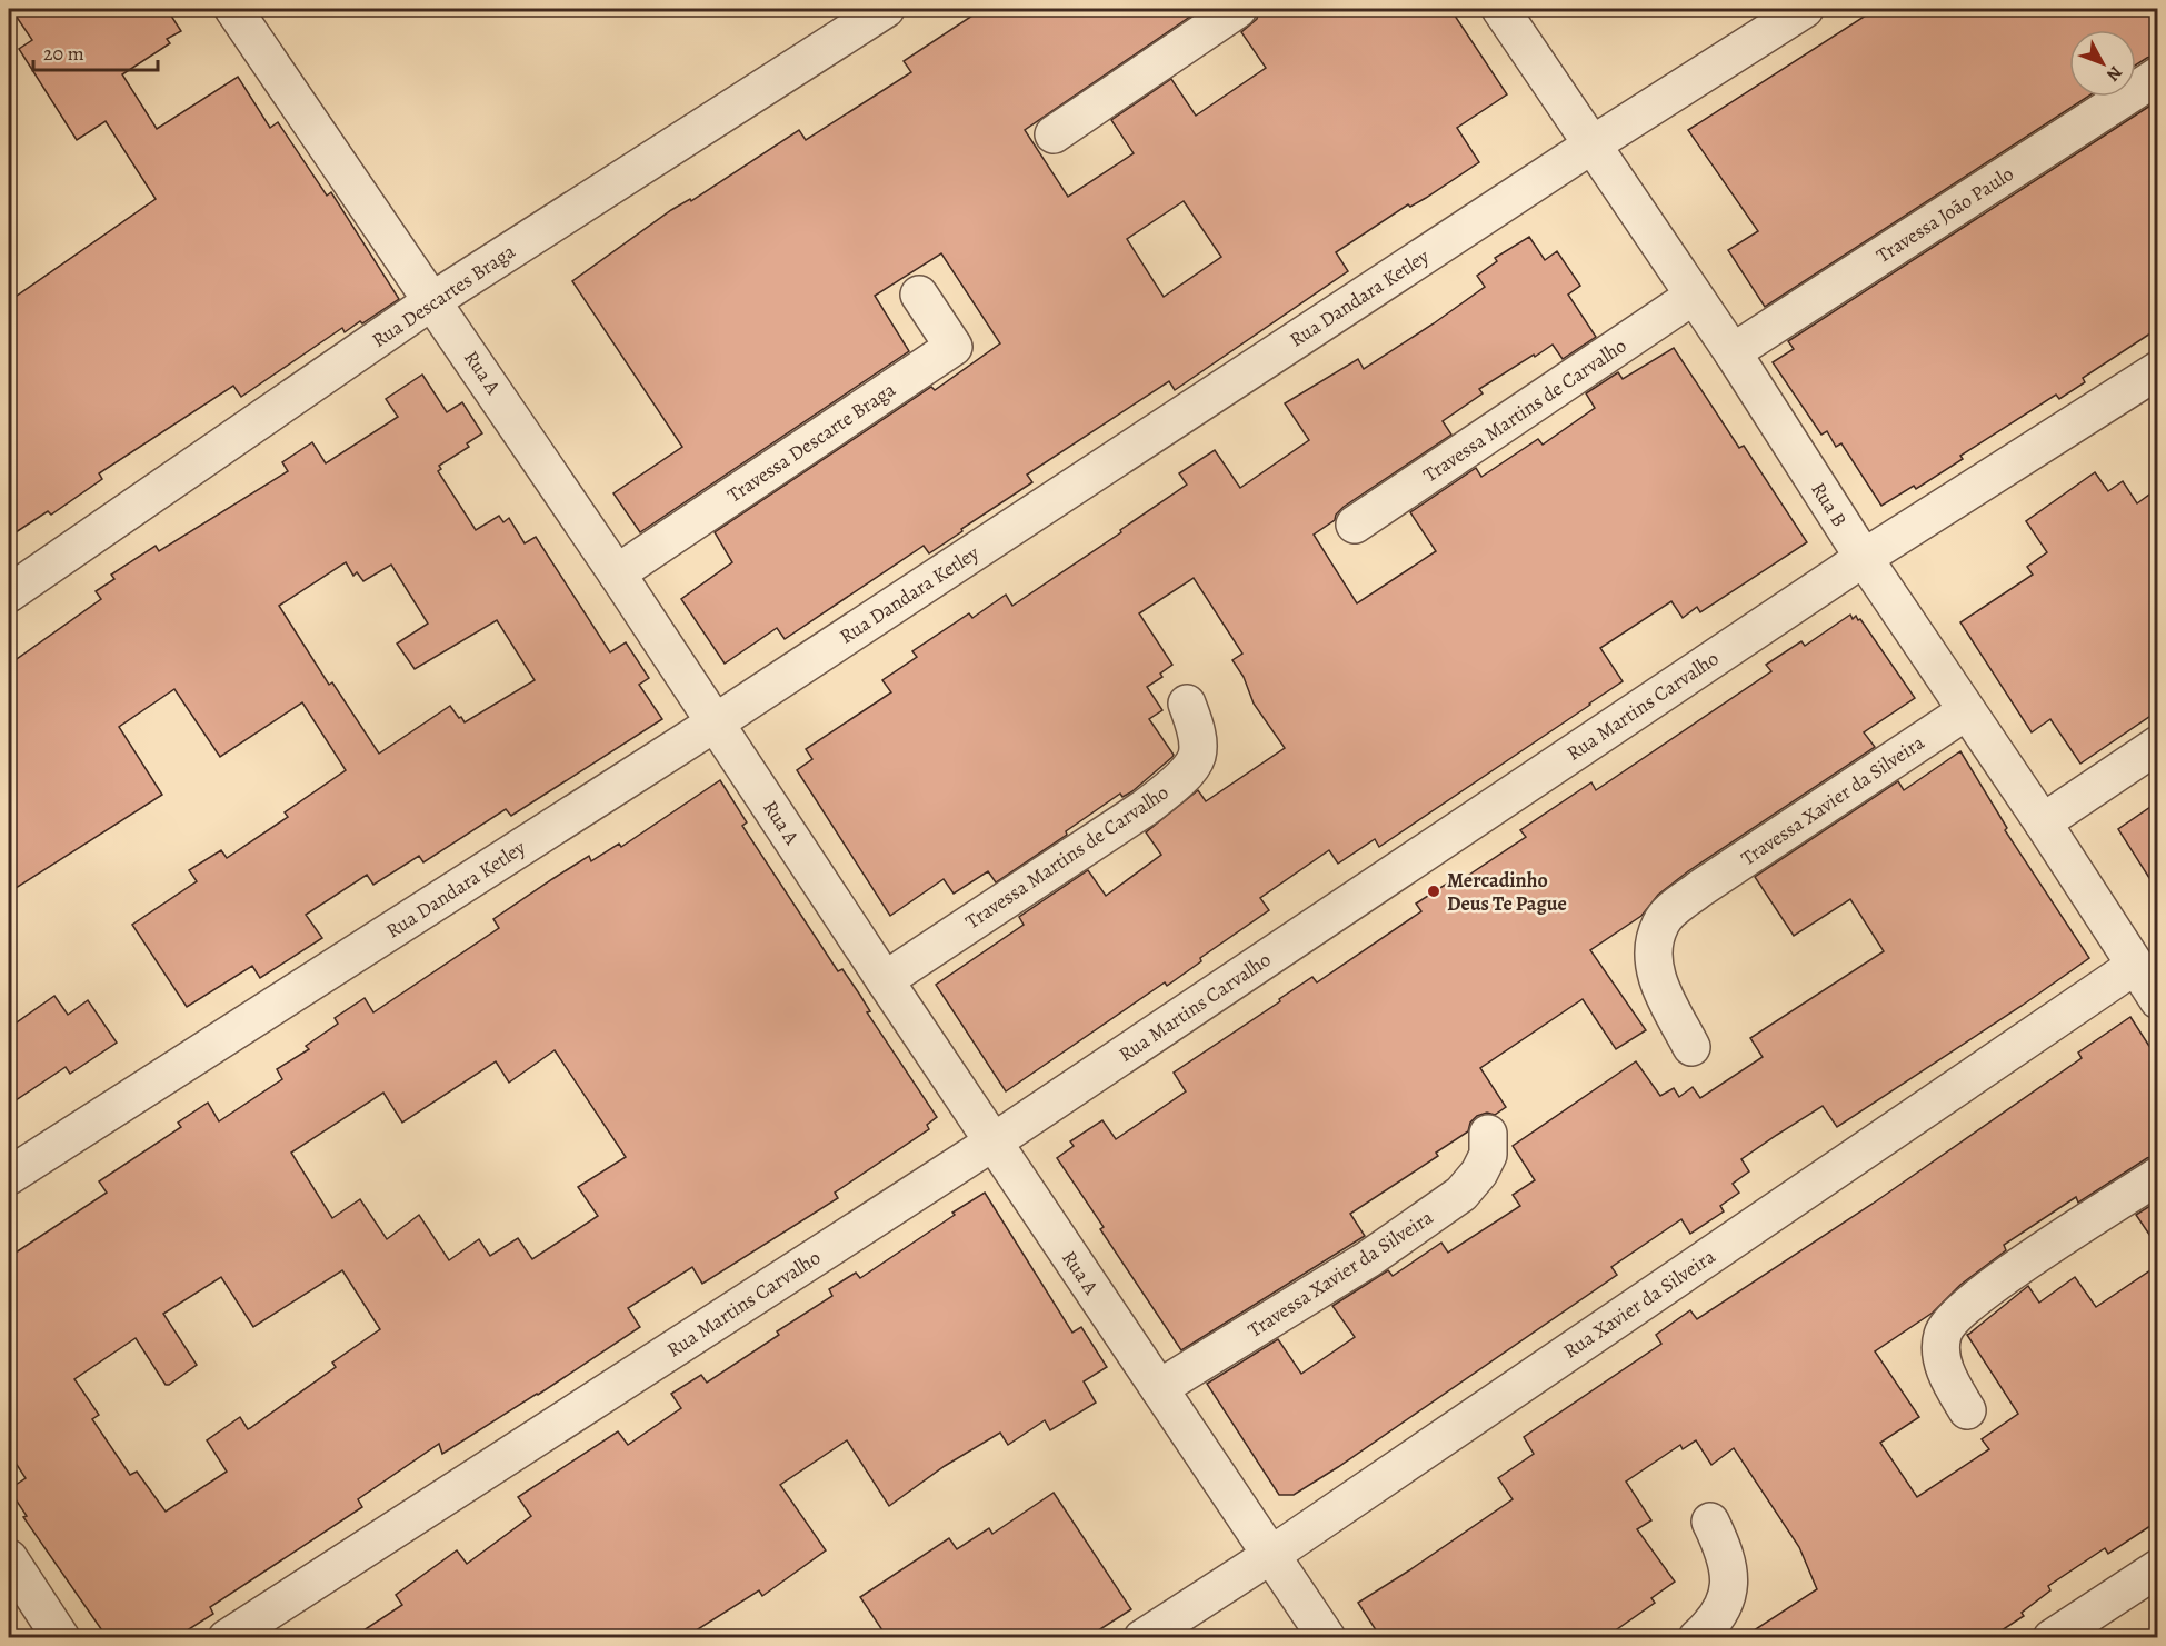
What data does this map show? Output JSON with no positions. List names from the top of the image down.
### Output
{
  "streets": {
    "street": [
      "Travessa João Paulo",
      "Rua Descartes Braga",
      "Rua Dandara Ketley",
      "Rua A",
      "Travessa Martins de Carvalho",
      "Travessa Descarte Braga",
      "Rua B",
      "Rua Martins Carvalho",
      "Travessa Xavier da Silveira",
      "Rua Xavier da Silveira"
    ]
  },
  "crossings": [
    ["Travessa João Paulo", "Rua B"],
    ["Rua Descartes Braga", "Rua A"],
    ["Rua Dandara Ketley", "Rua A"],
    ["Rua Dandara Ketley", "Rua B"],
    ["Rua A", "Travessa Martins de Carvalho"],
    ["Rua A", "Travessa Descarte Braga"],
    ["Rua A", "Rua Martins Carvalho"],
    ["Rua A", "Travessa Xavier da Silveira"],
    ["Rua A", "Rua Xavier da Silveira"],
    ["Travessa Martins de Carvalho", "Rua B"],
    ["Rua B", "Rua Martins Carvalho"],
    ["Rua B", "Travessa Xavier da Silveira"],
    ["Rua B", "Rua Xavier da Silveira"]
  ],
  "places": ["Mercadinho Deus Te Pague"],
  "scale_bar": "20 m",
  "north": "bottom right"
}
